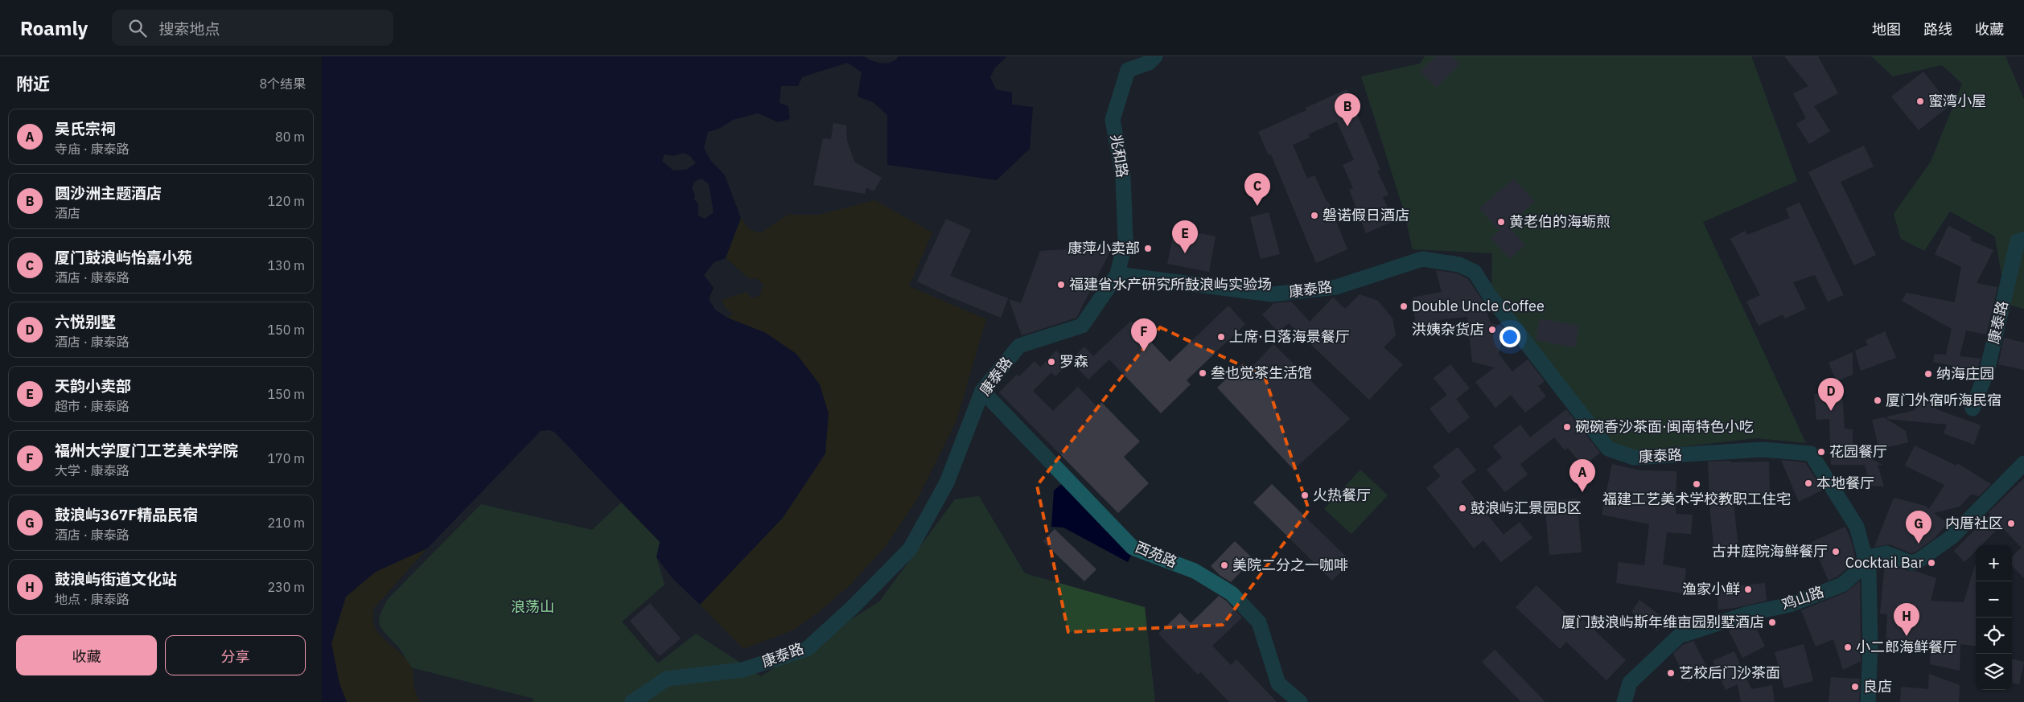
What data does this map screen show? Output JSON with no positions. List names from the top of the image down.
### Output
{
  "streets": {
    "street": [
      "兆和路",
      "康泰路",
      "西苑路",
      "鸡山路"
    ]
  },
  "crossings": [
    ["兆和路", "康泰路"],
    ["康泰路", "西苑路"],
    ["康泰路", "鸡山路"]
  ],
  "parks": ["浪荡山"],
  "places": [
    "蜜湾小屋",
    "磐诺假日酒店",
    "黄老伯的海蛎煎",
    "康萍小卖部",
    "福建省水产研究所鼓浪屿实验场",
    "Double Uncle Coffee",
    "洪姨杂货店",
    "上席·日落海景餐厅",
    "罗森",
    "叁也觉茶生活馆",
    "纳海庄园",
    "厦门外宿听海民宿",
    "碗碗香沙茶面·闽南特色小吃",
    "花园餐厅",
    "本地餐厅",
    "福建工艺美术学校教职工住宅",
    "火热餐厅",
    "鼓浪屿汇景园B区",
    "内厝社区",
    "古井庭院海鲜餐厅",
    "Cocktail Bar",
    "美院二分之一咖啡",
    "渔家小鲜",
    "厦门鼓浪屿斯年维亩园别墅酒店",
    "小二郎海鲜餐厅",
    "艺校后门沙茶面",
    "良店"
  ],
  "page": {
    "header": "Roamly",
    "search": "搜索地点",
    "nav": ["地图", "路线", "收藏"],
    "heading": ["附近", "8个结果"],
    "pins": [
      "B",
      "C",
      "E",
      "F",
      "D",
      "A",
      "G",
      "H"
    ],
    "list": [
      {
        "mark": "A",
        "name": "吴氏宗祠",
        "note": "寺庙 · 康泰路",
        "value": "80 m"
      },
      {
        "mark": "B",
        "name": "圆沙洲主题酒店",
        "note": "酒店",
        "value": "120 m"
      },
      {
        "mark": "C",
        "name": "厦门鼓浪屿怡嘉小苑",
        "note": "酒店 · 康泰路",
        "value": "130 m"
      },
      {
        "mark": "D",
        "name": "六悦别墅",
        "note": "酒店 · 康泰路",
        "value": "150 m"
      },
      {
        "mark": "E",
        "name": "天韵小卖部",
        "note": "超市 · 康泰路",
        "value": "150 m"
      },
      {
        "mark": "F",
        "name": "福州大学厦门工艺美术学院",
        "note": "大学 · 康泰路",
        "value": "170 m"
      },
      {
        "mark": "G",
        "name": "鼓浪屿367F精品民宿",
        "note": "酒店 · 康泰路",
        "value": "210 m"
      },
      {
        "mark": "H",
        "name": "鼓浪屿街道文化站",
        "note": "地点 · 康泰路",
        "value": "230 m"
      }
    ],
    "map_buttons": ["+", "−"],
    "buttons": ["收藏", "分享"]
  }
}
